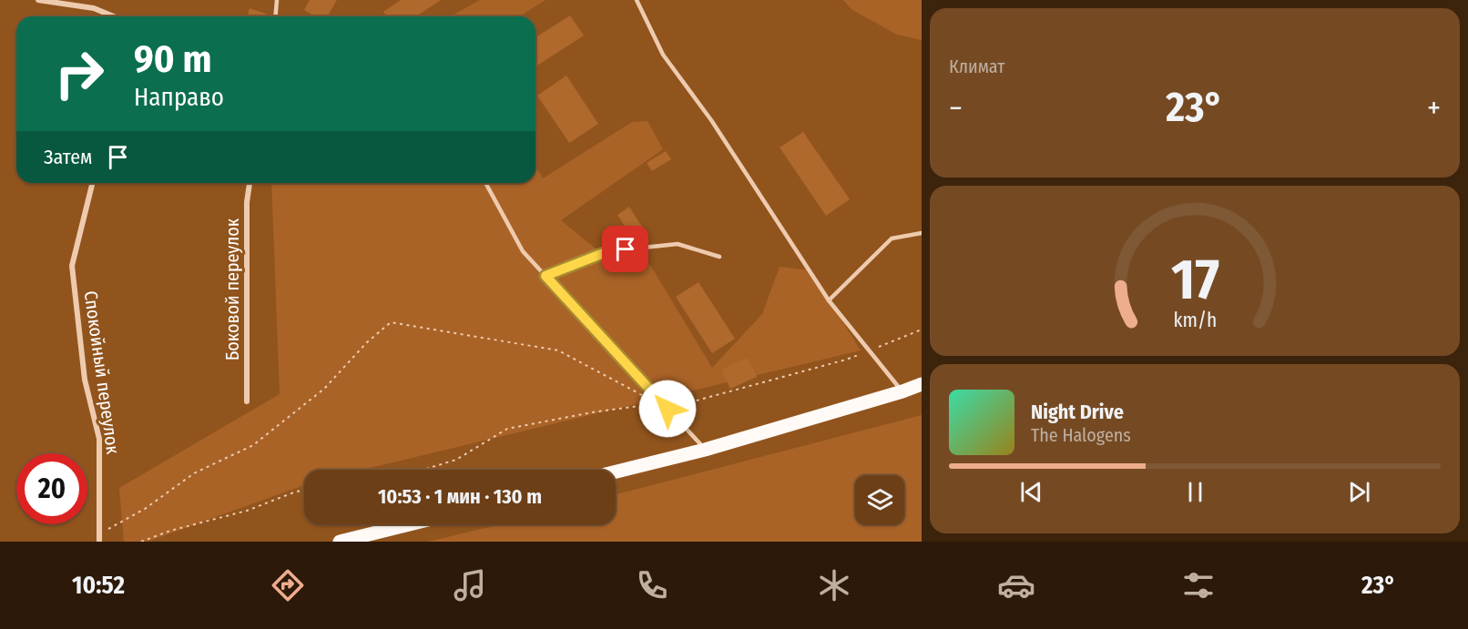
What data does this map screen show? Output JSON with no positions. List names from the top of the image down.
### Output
{
  "streets": {
    "street": ["Боковой переулок", "Спокойный переулок"]
  },
  "page": {
    "tile": "Климат",
    "turn": ["90 m", "Направо"],
    "heat": ["−", "23°", "+"],
    "then": "Затем",
    "song": ["Night Drive", "The Halogens"],
    "limit": "20",
    "trip": "10:53 · 1 мин · 130 m",
    "tabs": ["10:52", "23°"],
    "gauge": ["17", "km/h"]
  }
}
